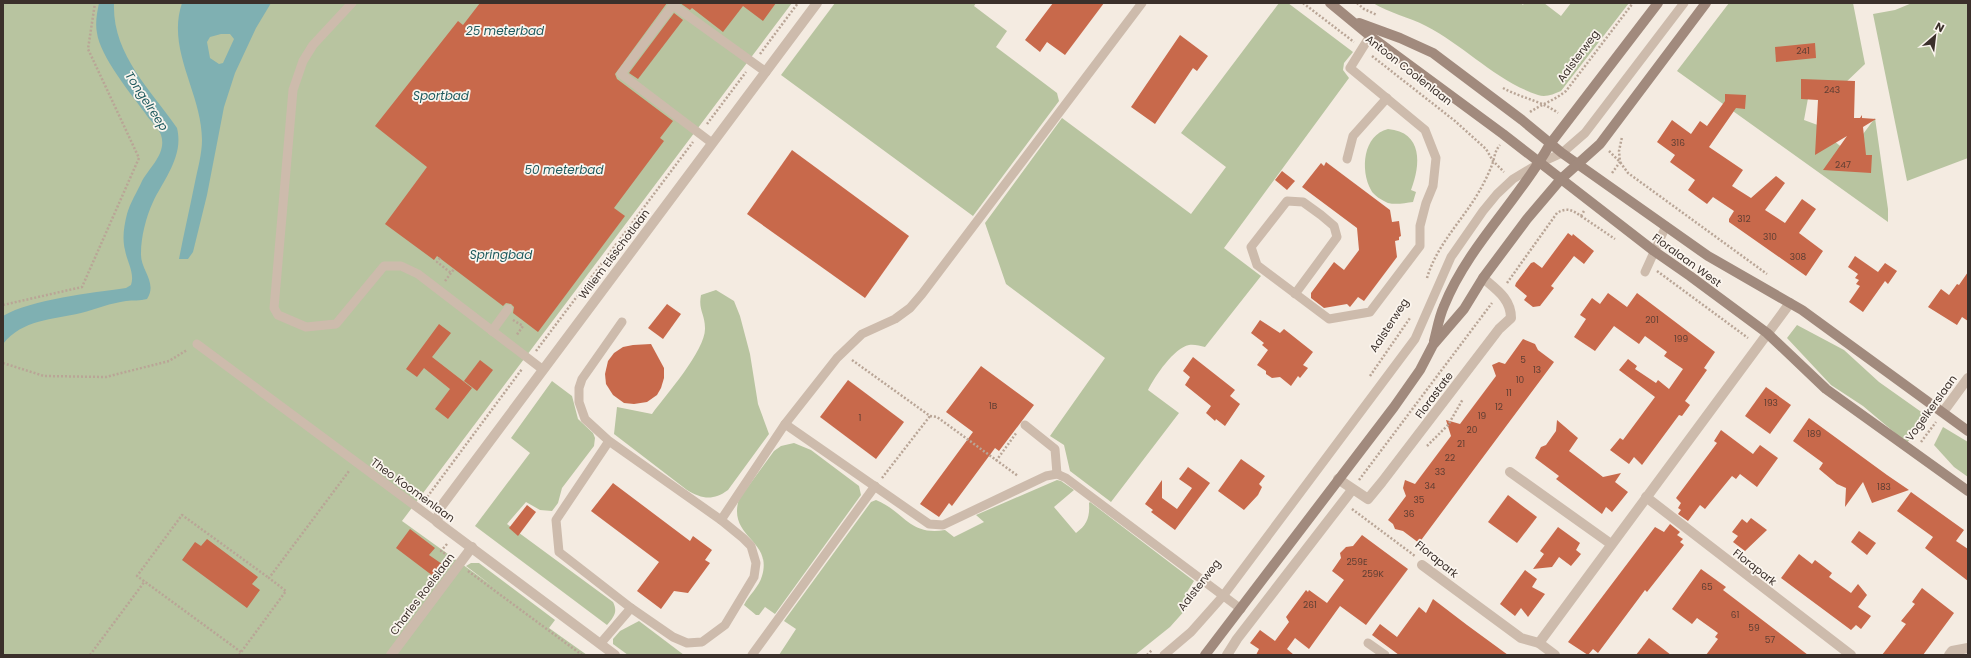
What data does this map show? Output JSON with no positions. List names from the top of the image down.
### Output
{
  "streets": {
    "main road": ["Antoon Coolenlaan", "Floralaan West"],
    "street": [
      "Willem Elsschotlaan",
      "Florastate",
      "Vogelkerslaan",
      "Theo Koomenlaan",
      "Florapark",
      "Charles Roelslaan"
    ],
    "path": ["Aalsterweg"]
  },
  "crossings": [
    ["Aalsterweg", "Antoon Coolenlaan"],
    ["Antoon Coolenlaan", "Floralaan West"],
    ["Willem Elsschotlaan", "Theo Koomenlaan"],
    ["Floralaan West", "Vogelkerslaan"],
    ["Theo Koomenlaan", "Charles Roelslaan"]
  ],
  "water": [
    "25 meterbad",
    "Sportbad",
    "Tongelreep",
    "50 meterbad",
    "Springbad"
  ],
  "house_numbers": [
    "241",
    "243",
    "316",
    "247",
    "312",
    "310",
    "308",
    "201",
    "199",
    "5",
    "13",
    "10",
    "11",
    "193",
    "1B",
    "12",
    "19",
    "1",
    "20",
    "189",
    "21",
    "22",
    "33",
    "34",
    "183",
    "35",
    "36",
    "259E",
    "259K",
    "65",
    "261",
    "61",
    "59",
    "57"
  ],
  "north": "top right"
}
